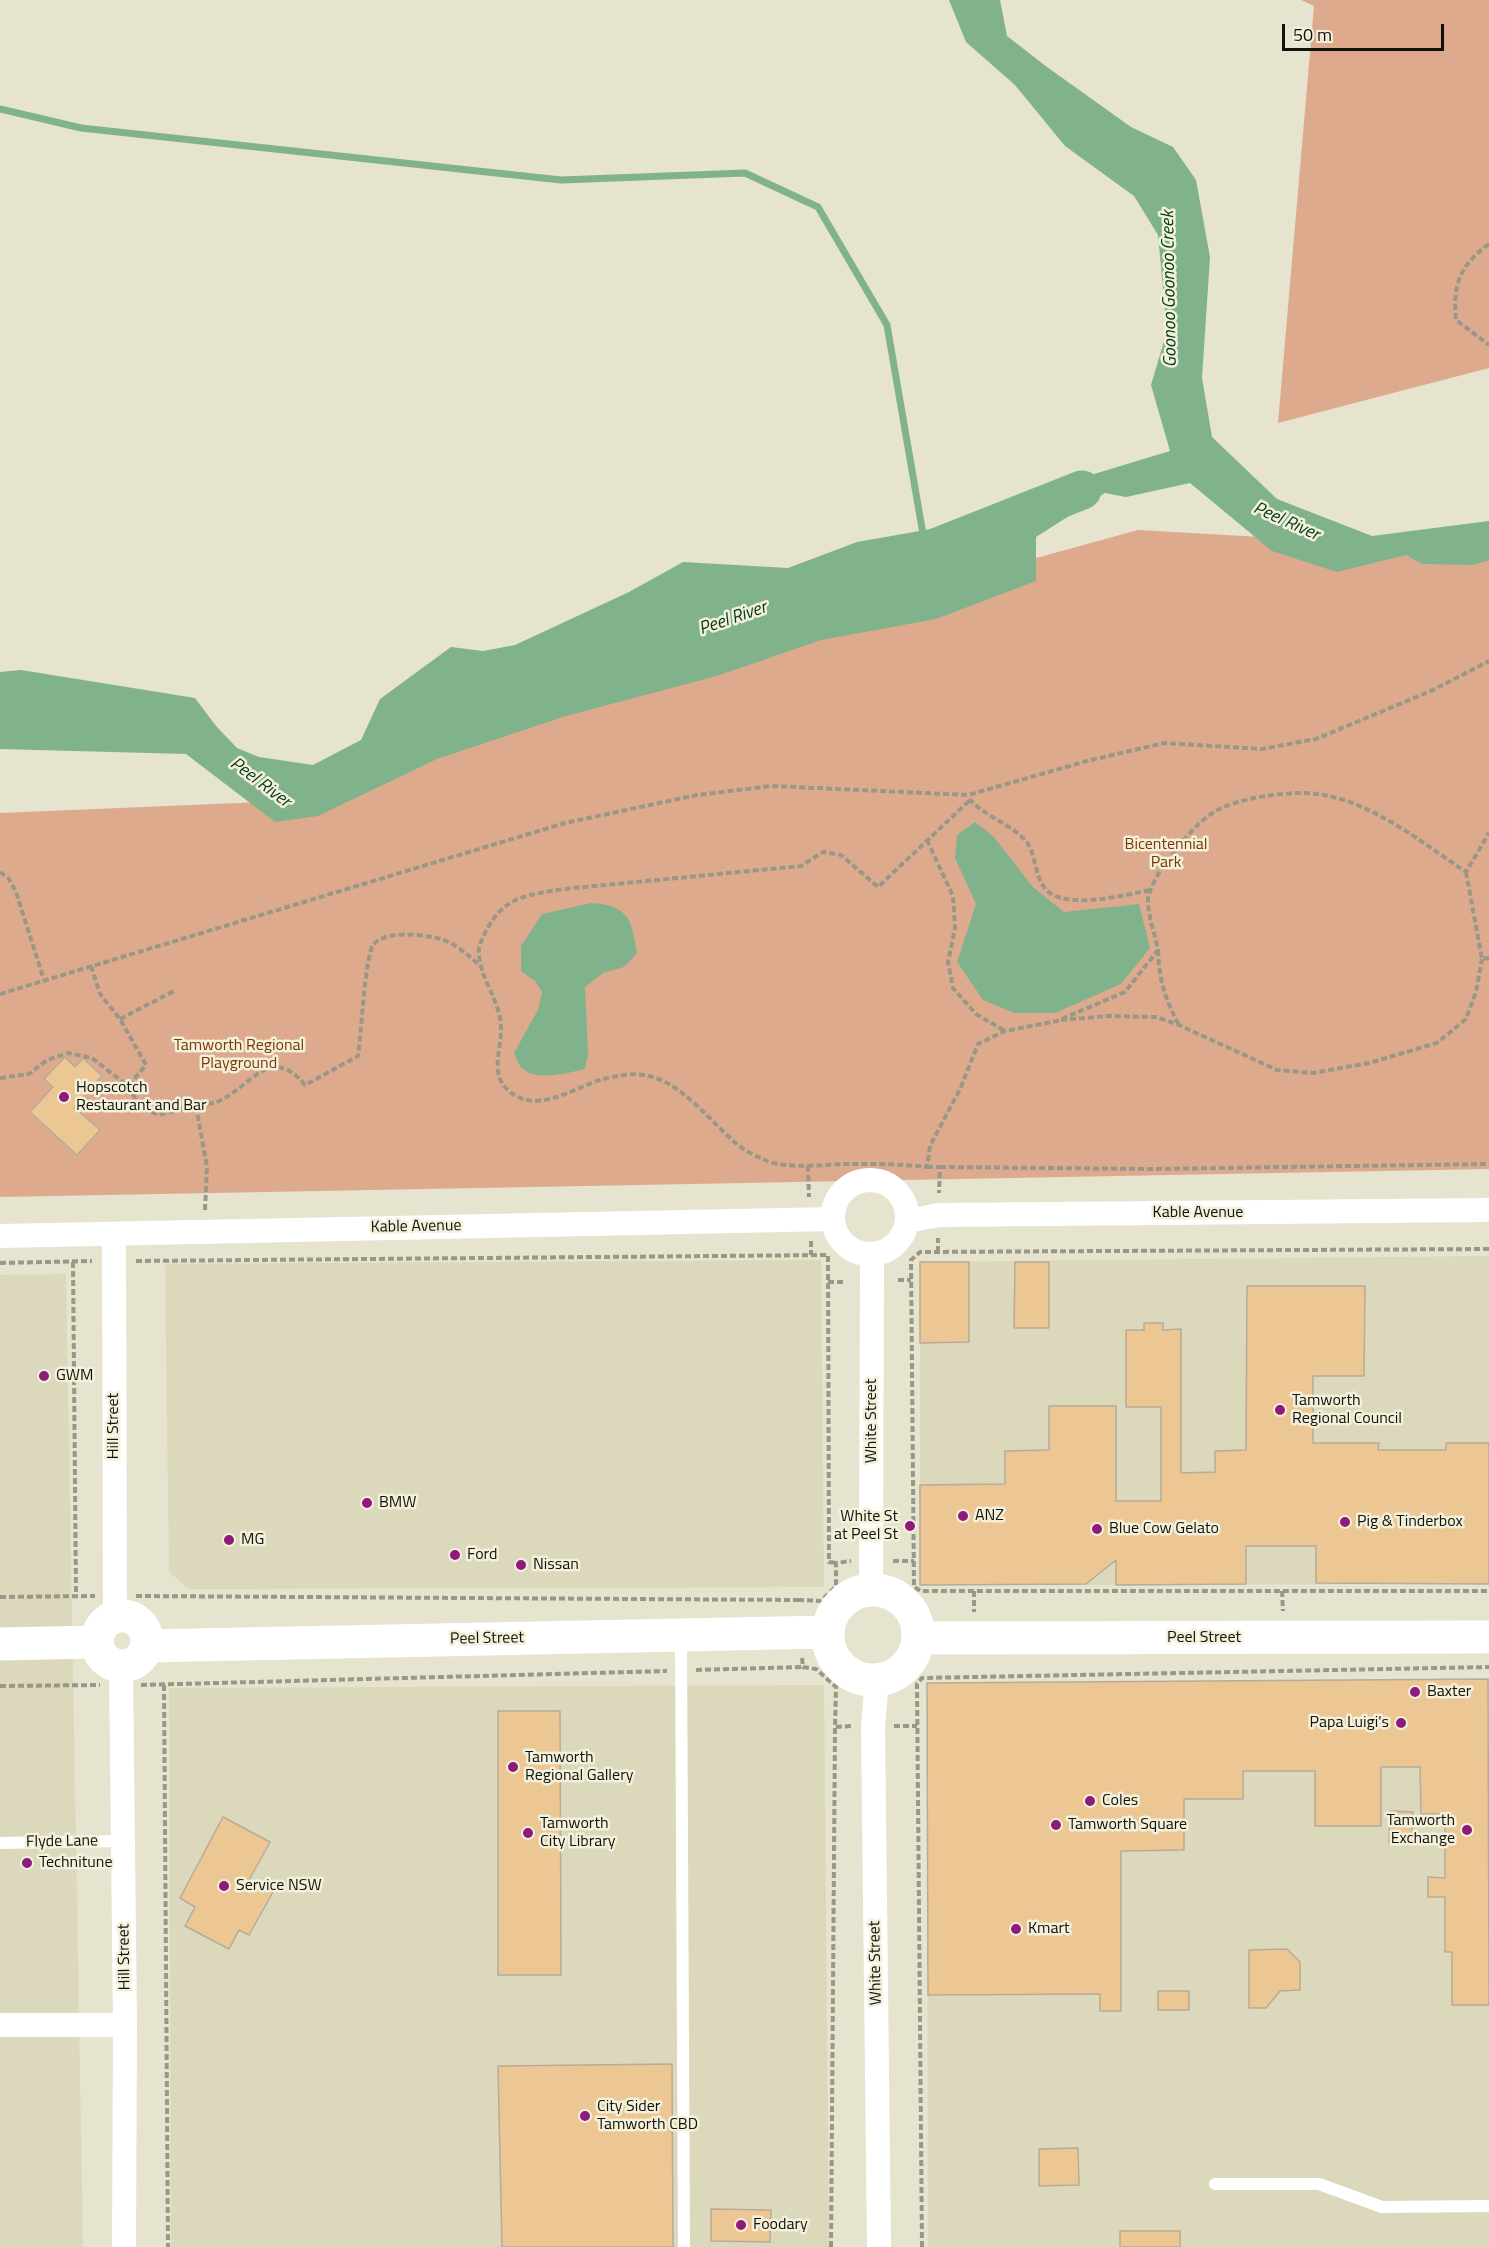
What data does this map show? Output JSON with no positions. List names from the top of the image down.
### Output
{
  "streets": {
    "main road": ["Peel Street"],
    "street": ["Kable Avenue", "White Street", "Hill Street"],
    "lane": ["Flyde Lane"]
  },
  "crossings": [
    ["Kable Avenue", "White Street"],
    ["Kable Avenue", "Hill Street"],
    ["White Street", "Peel Street"],
    ["Hill Street", "Peel Street"],
    ["Hill Street", "Flyde Lane"]
  ],
  "water": ["Goonoo Goonoo Creek", "Peel River"],
  "parks": ["Bicentennial Park", "Tamworth Regional Playground"],
  "places": [
    "Hopscotch Restaurant and Bar",
    "GWM",
    "Tamworth Regional Council",
    "BMW",
    "ANZ",
    "Pig & Tinderbox",
    "White St at Peel St",
    "Blue Cow Gelato",
    "MG",
    "Ford",
    "Nissan",
    "Baxter",
    "Papa Luigi's",
    "Tamworth Regional Gallery",
    "Coles",
    "Tamworth Square",
    "Tamworth Exchange",
    "Tamworth City Library",
    "Technitune",
    "Service NSW",
    "Kmart",
    "City Sider Tamworth CBD",
    "Foodary"
  ],
  "scale_bar": "50 m"
}
